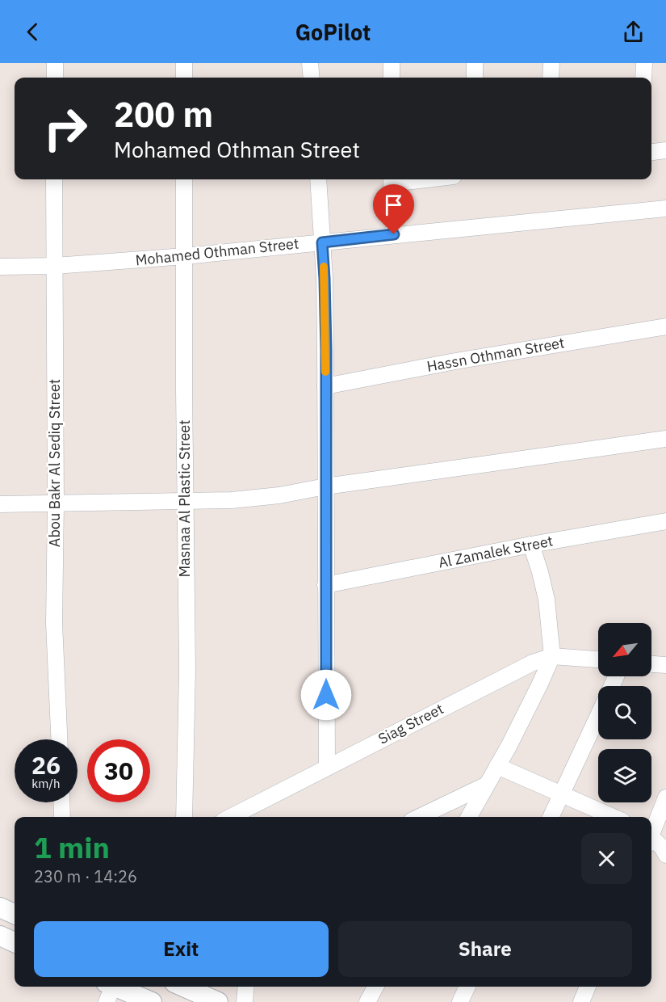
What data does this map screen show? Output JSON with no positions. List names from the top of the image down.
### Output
{
  "streets": {
    "street": [
      "Mohamed Othman Street",
      "Hassn Othman Street",
      "Abou Bakr Al Sediq Street",
      "Masnaa Al Plastic Street",
      "Al Zamalek Street",
      "Siag Street"
    ]
  },
  "crossings": [
    ["Mohamed Othman Street", "Abou Bakr Al Sediq Street"],
    ["Mohamed Othman Street", "Masnaa Al Plastic Street"]
  ],
  "north": "bottom left",
  "page": {
    "header": "GoPilot",
    "turn": ["200 m", "Mohamed Othman Street"],
    "speed": "26 km/h",
    "limit": "30",
    "heading": ["1 min", "230 m · 14:26"],
    "buttons": ["Exit", "Share"]
  }
}
